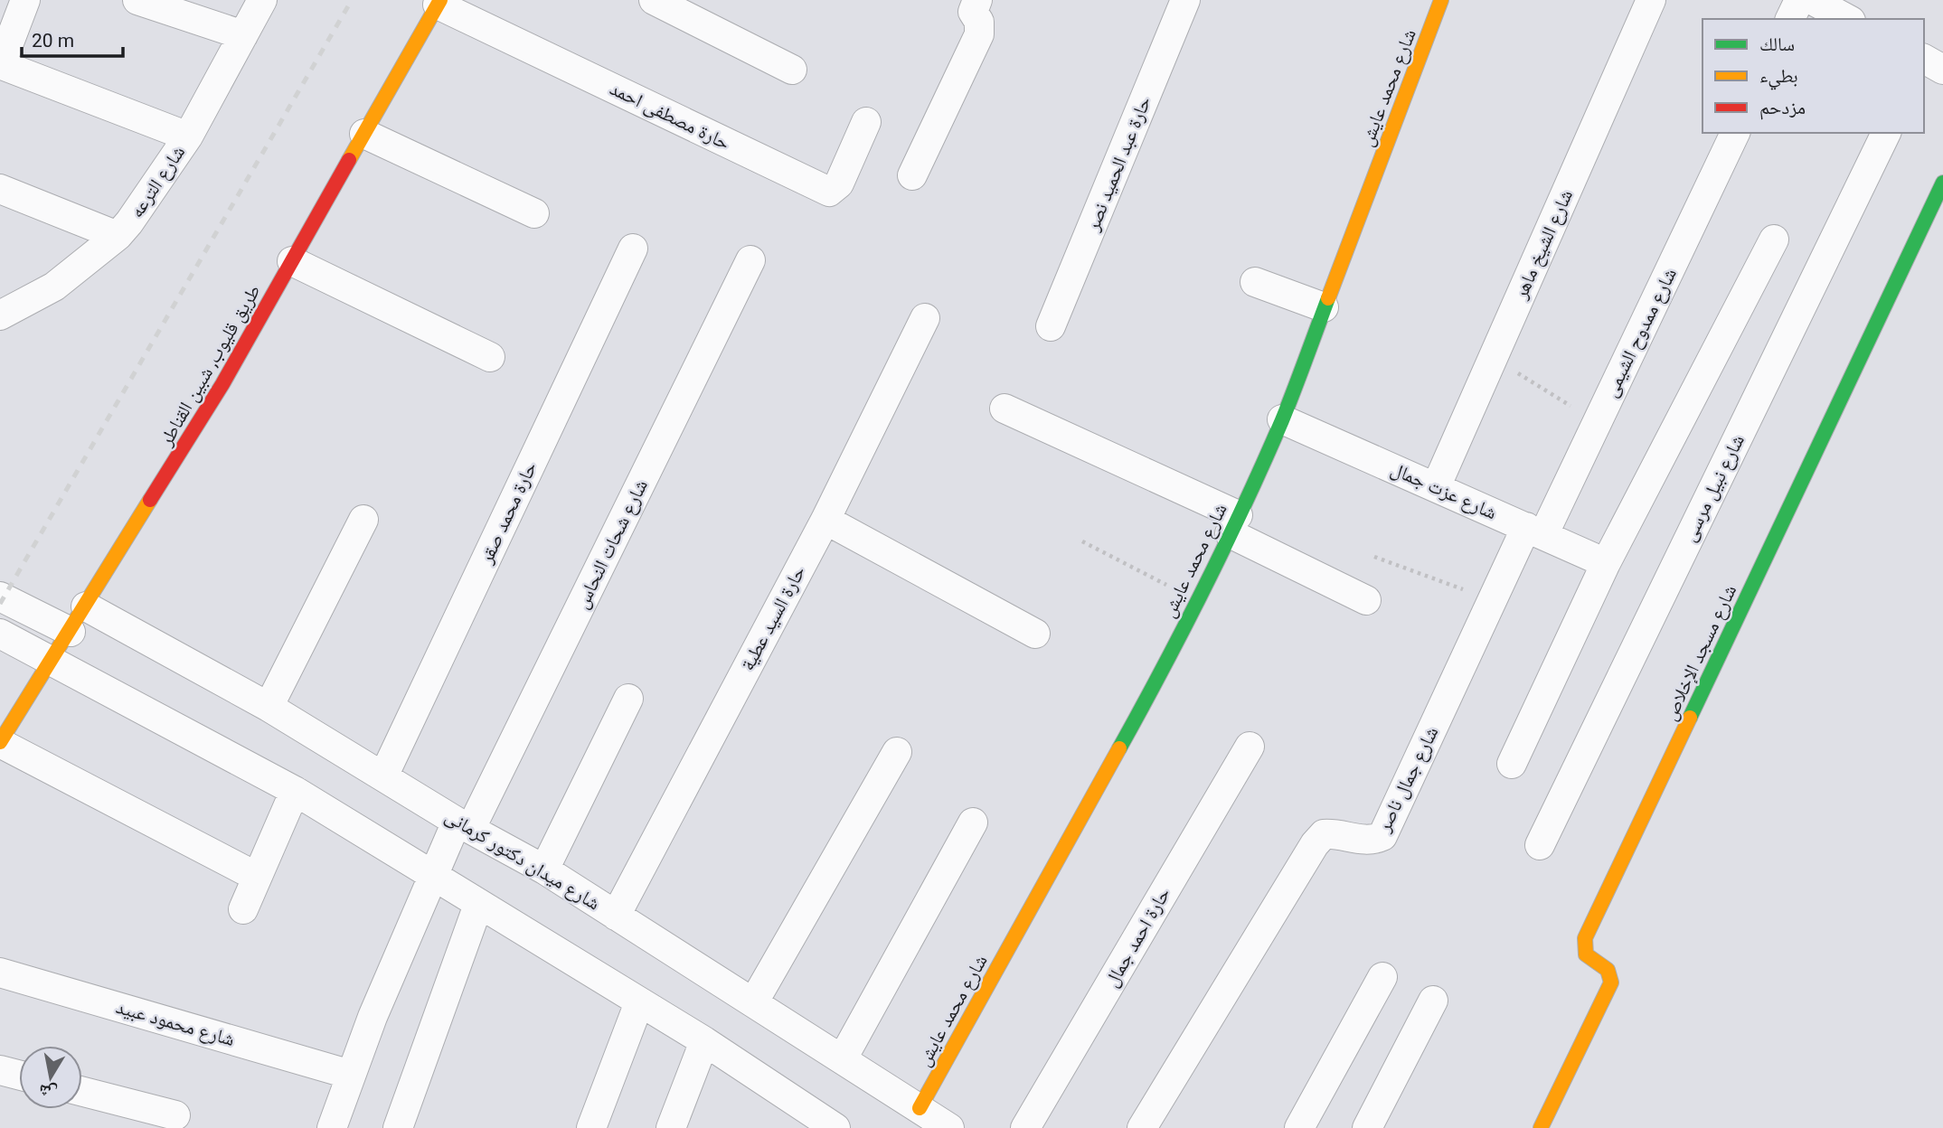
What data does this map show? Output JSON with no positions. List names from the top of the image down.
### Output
{
  "streets": {
    "street": [
      "شارع محمد عايش",
      "حارة مصطفى احمد",
      "حارة عبد الحميد نصر",
      "شارع الترعه",
      "شارع الشيخ ماهر",
      "شارع ممدوح الشيمى",
      "طريق قليوب, شبين القناطر",
      "شارع نبيل مرسى",
      "شارع عزت جمال",
      "حارة محمد صقر",
      "شارع شحات النحاس",
      "حارة السيد عطية",
      "شارع مسجد الإخلاص",
      "شارع جمال ناصر",
      "شارع ميدان دكتور كرمانى",
      "حارة احمد جمال",
      "شارع محمود عبيد"
    ]
  },
  "crossings": [
    ["شارع محمد عايش", "شارع عزت جمال"],
    ["شارع محمد عايش", "شارع ميدان دكتور كرمانى"],
    ["حارة مصطفى احمد", "طريق قليوب, شبين القناطر"],
    ["شارع الشيخ ماهر", "شارع عزت جمال"],
    ["شارع ممدوح الشيمى", "شارع عزت جمال"],
    ["شارع ممدوح الشيمى", "شارع جمال ناصر"],
    ["طريق قليوب, شبين القناطر", "شارع ميدان دكتور كرمانى"],
    ["شارع عزت جمال", "شارع جمال ناصر"],
    ["حارة محمد صقر", "شارع ميدان دكتور كرمانى"],
    ["شارع شحات النحاس", "شارع ميدان دكتور كرمانى"],
    ["شارع شحات النحاس", "شارع محمود عبيد"],
    ["حارة السيد عطية", "شارع ميدان دكتور كرمانى"]
  ],
  "legend": ["سالك", "بطيء", "مزدحم"],
  "scale_bar": "20 m",
  "north": "bottom"
}
